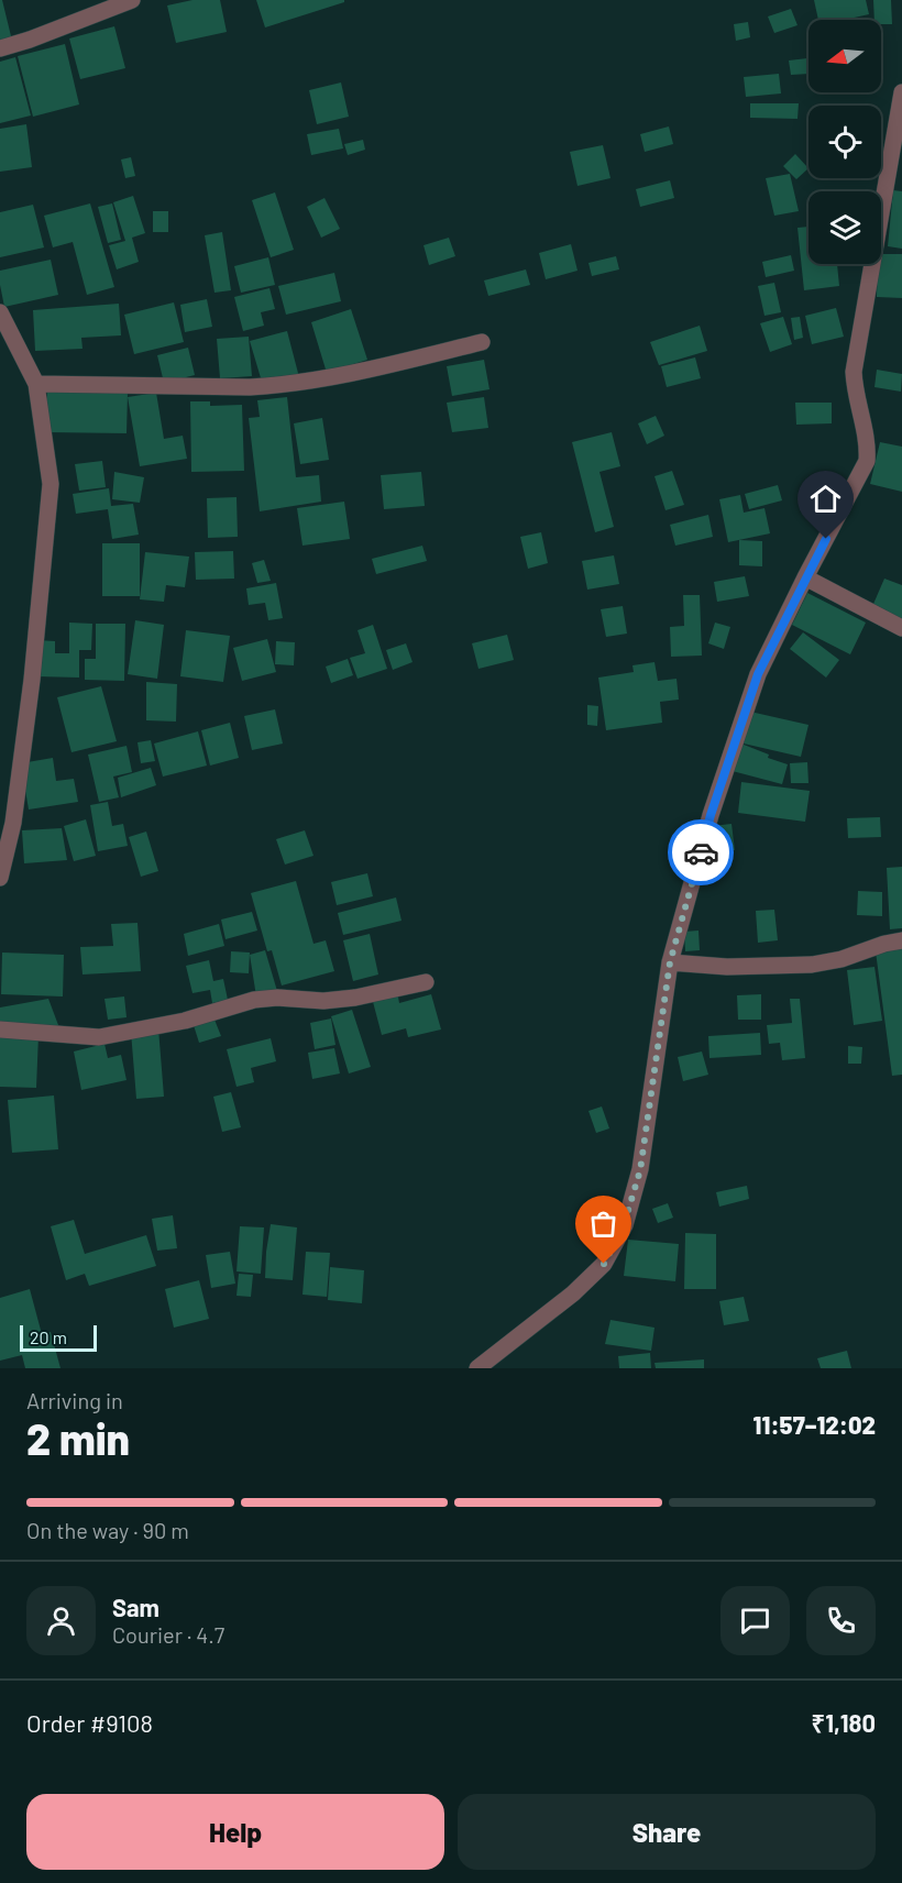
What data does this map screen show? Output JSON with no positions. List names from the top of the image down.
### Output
{
  "scale_bar": "20 m",
  "north": "left",
  "page": {
    "scale": "20 m",
    "heading": ["2 min", "Arriving in", "11:57–12:02"],
    "panel": [
      "Sam",
      "Courier · 4.7",
      "Order #9108",
      "₹1,180"
    ],
    "bar": "On the way · 90 m",
    "buttons": ["Help", "Share"]
  }
}
